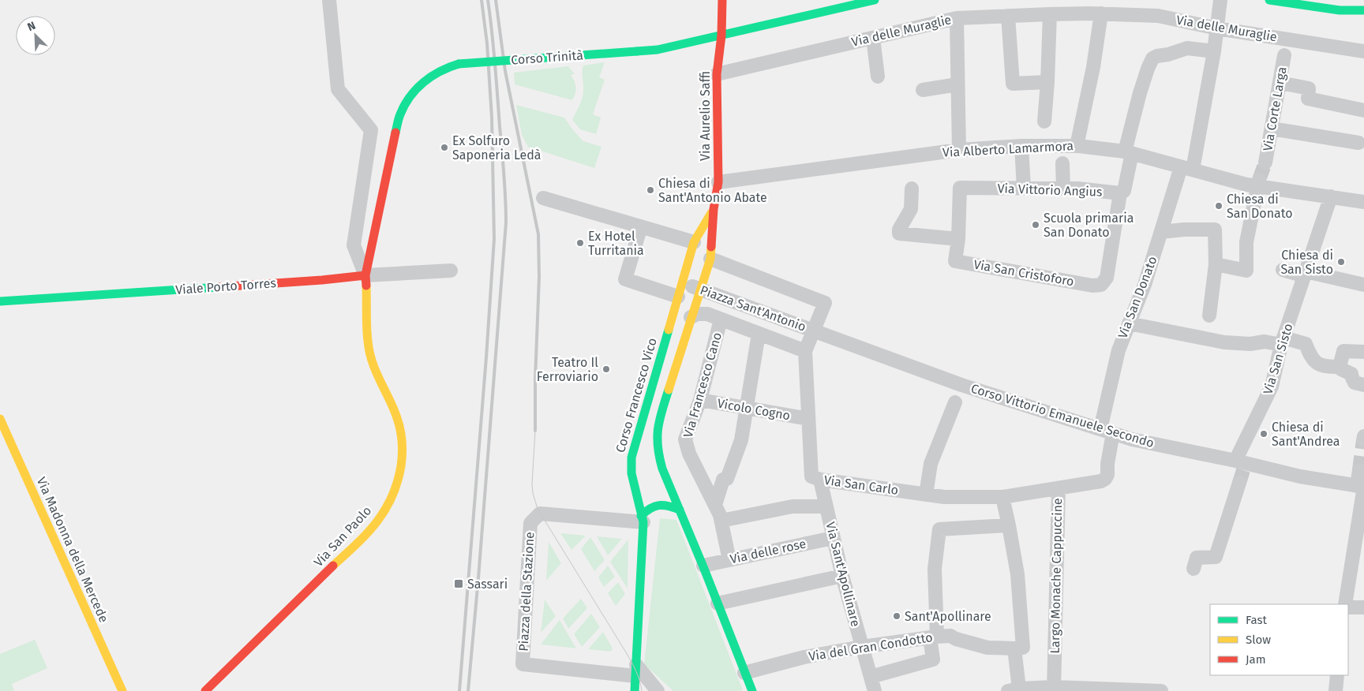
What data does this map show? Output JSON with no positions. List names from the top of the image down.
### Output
{
  "streets": {
    "main road": [
      "Corso Trinità",
      "Via Aurelio Saffi",
      "Viale Porto Torres",
      "Corso Francesco Vico",
      "Via San Paolo",
      "Via Madonna della Mercede"
    ],
    "street": [
      "Via delle Muraglie",
      "Via Corte Larga",
      "Via Alberto Lamarmora",
      "Via Vittorio Angius",
      "Via San Cristoforo",
      "Via San Donato",
      "Piazza Sant'Antonio",
      "Via San Sisto",
      "Via Francesco Cano",
      "Vicolo Cogno",
      "Corso Vittorio Emanuele Secondo",
      "Via San Carlo",
      "Via delle rose",
      "Via Sant'Apollinare",
      "Largo Monache Cappuccine",
      "Piazza della Stazione",
      "Via del Gran Condotto"
    ]
  },
  "crossings": [
    ["Via delle Muraglie", "Via Corte Larga"],
    ["Via delle Muraglie", "Via Aurelio Saffi"],
    ["Via delle Muraglie", "Via San Donato"],
    ["Corso Trinità", "Via Aurelio Saffi"],
    ["Corso Trinità", "Viale Porto Torres"],
    ["Corso Trinità", "Via San Paolo"],
    ["Via Aurelio Saffi", "Via Alberto Lamarmora"],
    ["Via Aurelio Saffi", "Piazza Sant'Antonio"],
    ["Via Aurelio Saffi", "Corso Francesco Vico"],
    ["Via Alberto Lamarmora", "Via Vittorio Angius"],
    ["Via Alberto Lamarmora", "Via San Donato"],
    ["Via Alberto Lamarmora", "Via San Sisto"],
    ["Via Vittorio Angius", "Via San Cristoforo"],
    ["Via Vittorio Angius", "Via San Donato"],
    ["Viale Porto Torres", "Via San Paolo"],
    ["Via San Donato", "Corso Vittorio Emanuele Secondo"],
    ["Via San Donato", "Largo Monache Cappuccine"],
    ["Piazza Sant'Antonio", "Via Francesco Cano"],
    ["Piazza Sant'Antonio", "Corso Francesco Vico"],
    ["Piazza Sant'Antonio", "Corso Vittorio Emanuele Secondo"],
    ["Piazza Sant'Antonio", "Via San Carlo"],
    ["Via San Sisto", "Corso Vittorio Emanuele Secondo"],
    ["Via Francesco Cano", "Vicolo Cogno"],
    ["Via Francesco Cano", "Via delle rose"],
    ["Corso Francesco Vico", "Piazza della Stazione"],
    ["Vicolo Cogno", "Via San Carlo"],
    ["Corso Vittorio Emanuele Secondo", "Via San Carlo"],
    ["Corso Vittorio Emanuele Secondo", "Largo Monache Cappuccine"],
    ["Via San Carlo", "Via Sant'Apollinare"],
    ["Via San Carlo", "Largo Monache Cappuccine"],
    ["Via delle rose", "Via Sant'Apollinare"],
    ["Via Sant'Apollinare", "Via del Gran Condotto"]
  ],
  "places": {
    "other": [
      "Ex Solfuro Saponeria Ledà",
      "Chiesa di Sant'Antonio Abate",
      "Chiesa di San Donato",
      "Scuola primaria San Donato",
      "Ex Hotel Turritania",
      "Chiesa di San Sisto",
      "Teatro Il Ferroviario",
      "Chiesa di Sant'Andrea",
      "Sant'Apollinare"
    ],
    "transit": ["Sassari"]
  },
  "legend": ["Fast", "Slow", "Jam"],
  "north": "top left"
}
